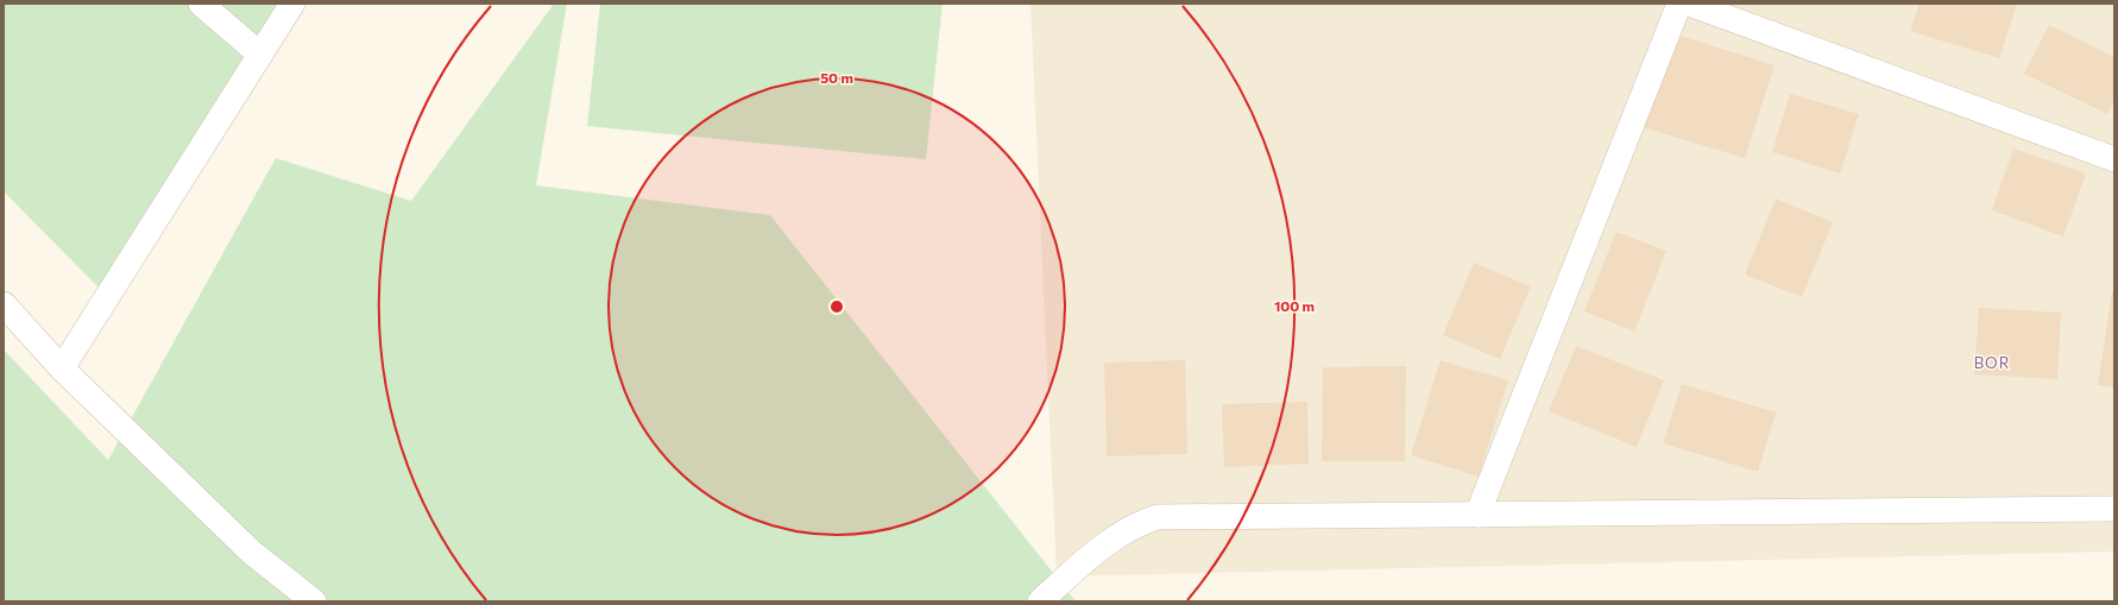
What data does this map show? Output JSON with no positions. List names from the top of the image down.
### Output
{
  "districts": ["BOR"],
  "rings": ["50 m", "100 m"]
}
